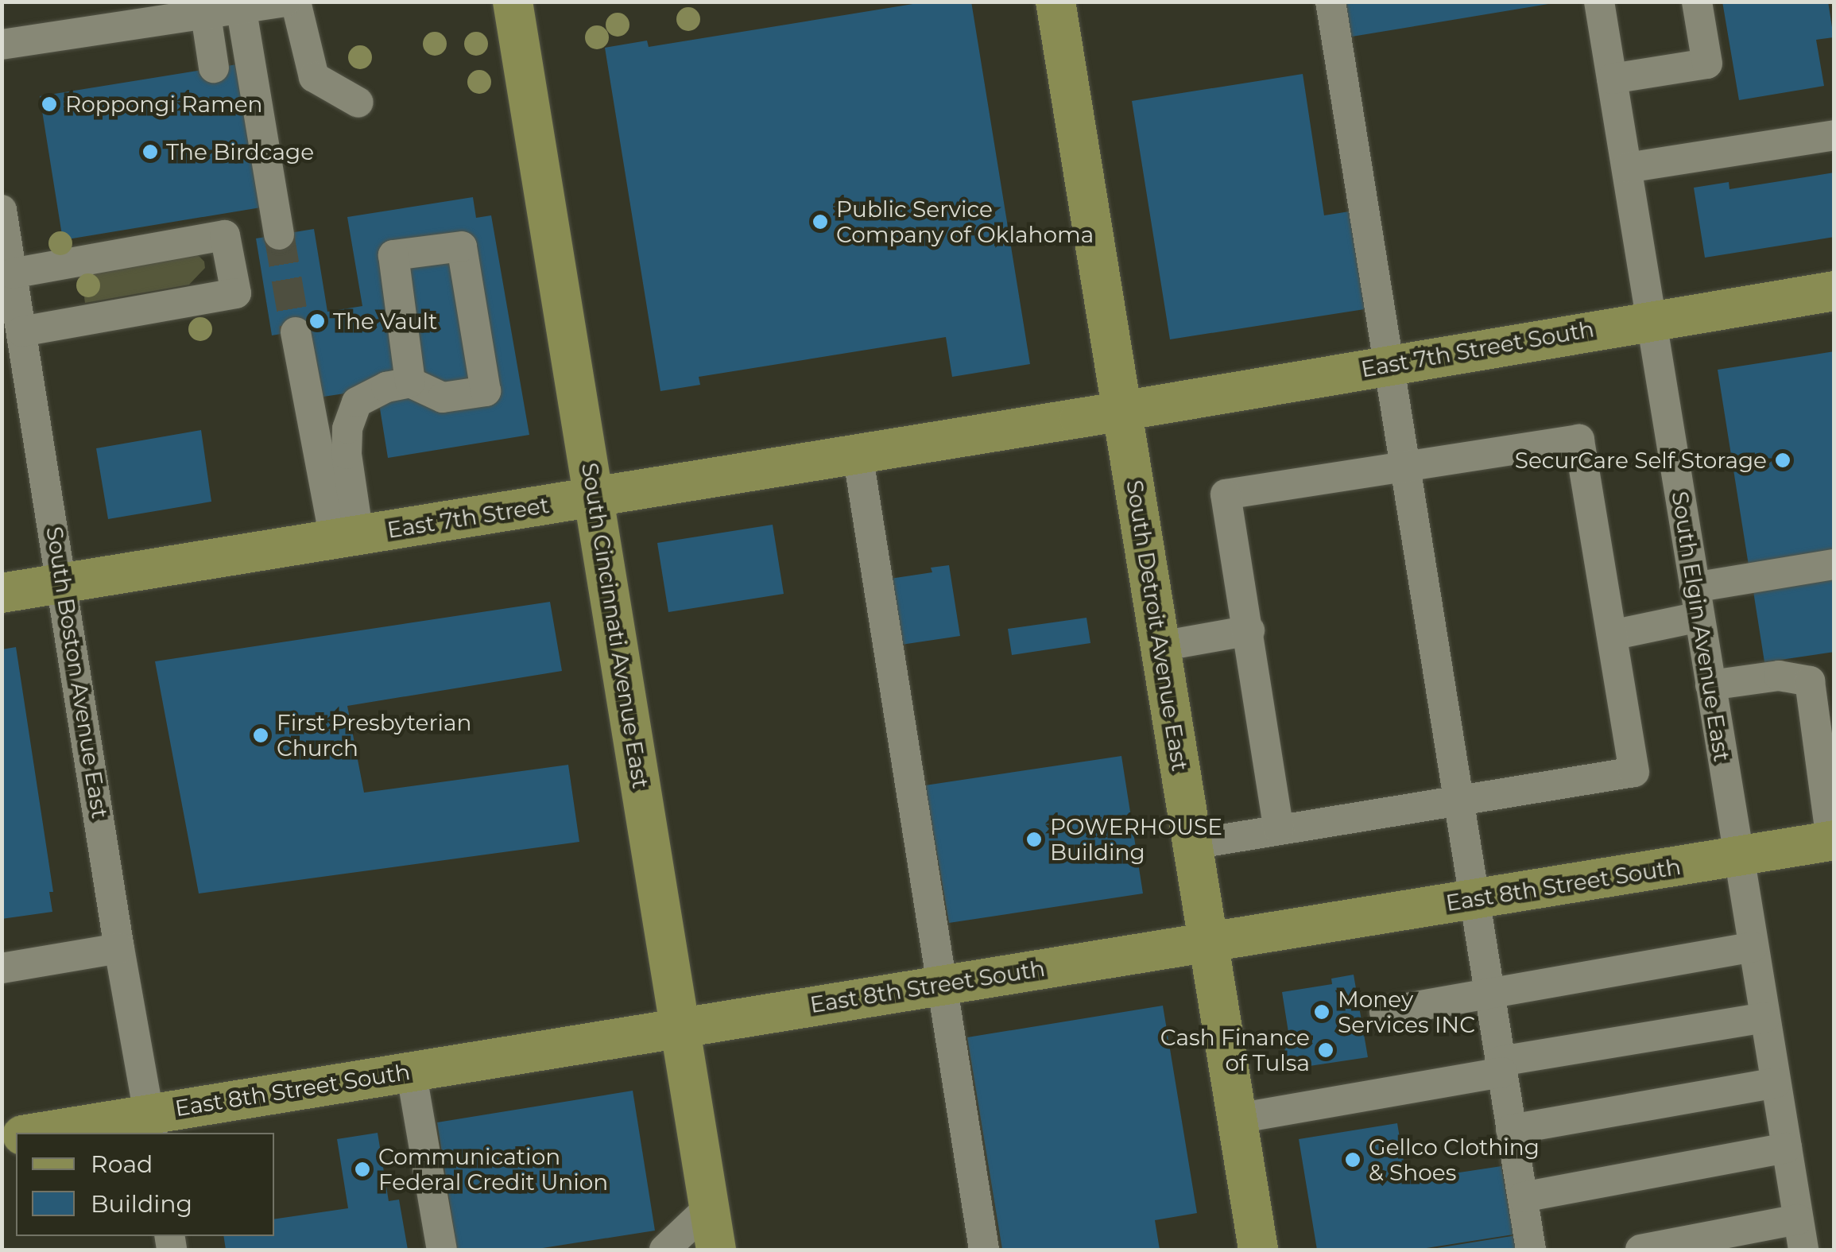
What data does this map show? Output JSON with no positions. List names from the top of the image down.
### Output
{
  "streets": {
    "main road": [
      "East 7th Street South",
      "East 7th Street",
      "South Cincinnati Avenue East",
      "South Detroit Avenue East",
      "East 8th Street South"
    ],
    "street": ["South Elgin Avenue East", "South Boston Avenue East"]
  },
  "crossings": [
    ["East 7th Street South", "East 7th Street"],
    ["East 7th Street South", "South Detroit Avenue East"],
    ["East 7th Street South", "South Elgin Avenue East"],
    ["East 7th Street", "South Cincinnati Avenue East"],
    ["East 7th Street", "South Detroit Avenue East"],
    ["East 7th Street", "South Boston Avenue East"],
    ["South Cincinnati Avenue East", "East 8th Street South"],
    ["South Detroit Avenue East", "East 8th Street South"],
    ["South Elgin Avenue East", "East 8th Street South"],
    ["South Boston Avenue East", "East 8th Street South"]
  ],
  "places": [
    "Roppongi Ramen",
    "The Birdcage",
    "Public Service Company of Oklahoma",
    "The Vault",
    "SecurCare Self Storage",
    "First Presbyterian Church",
    "POWERHOUSE Building",
    "Money Services INC",
    "Cash Finance of Tulsa",
    "Gellco Clothing & Shoes",
    "Communication Federal Credit Union"
  ],
  "legend": ["Road", "Building"]
}
